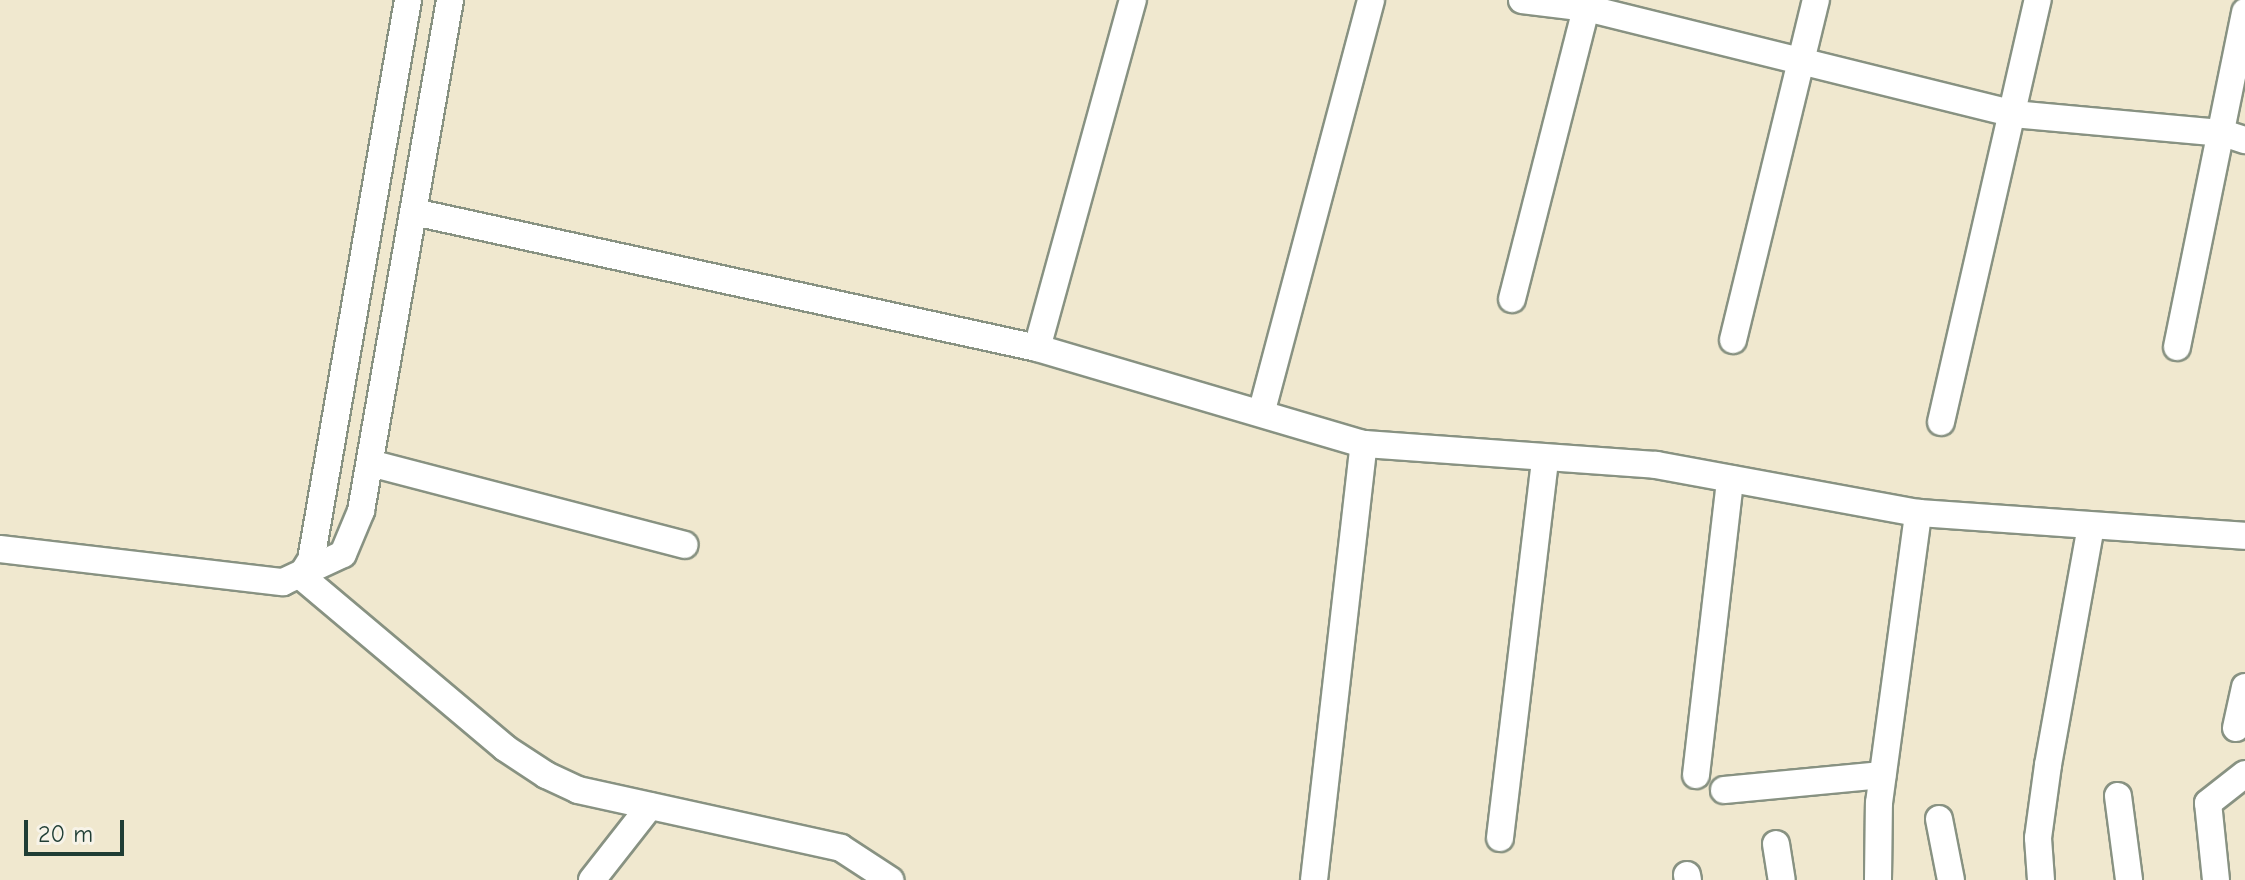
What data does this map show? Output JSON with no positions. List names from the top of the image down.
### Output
{
  "scale_bar": "20 m"
}
